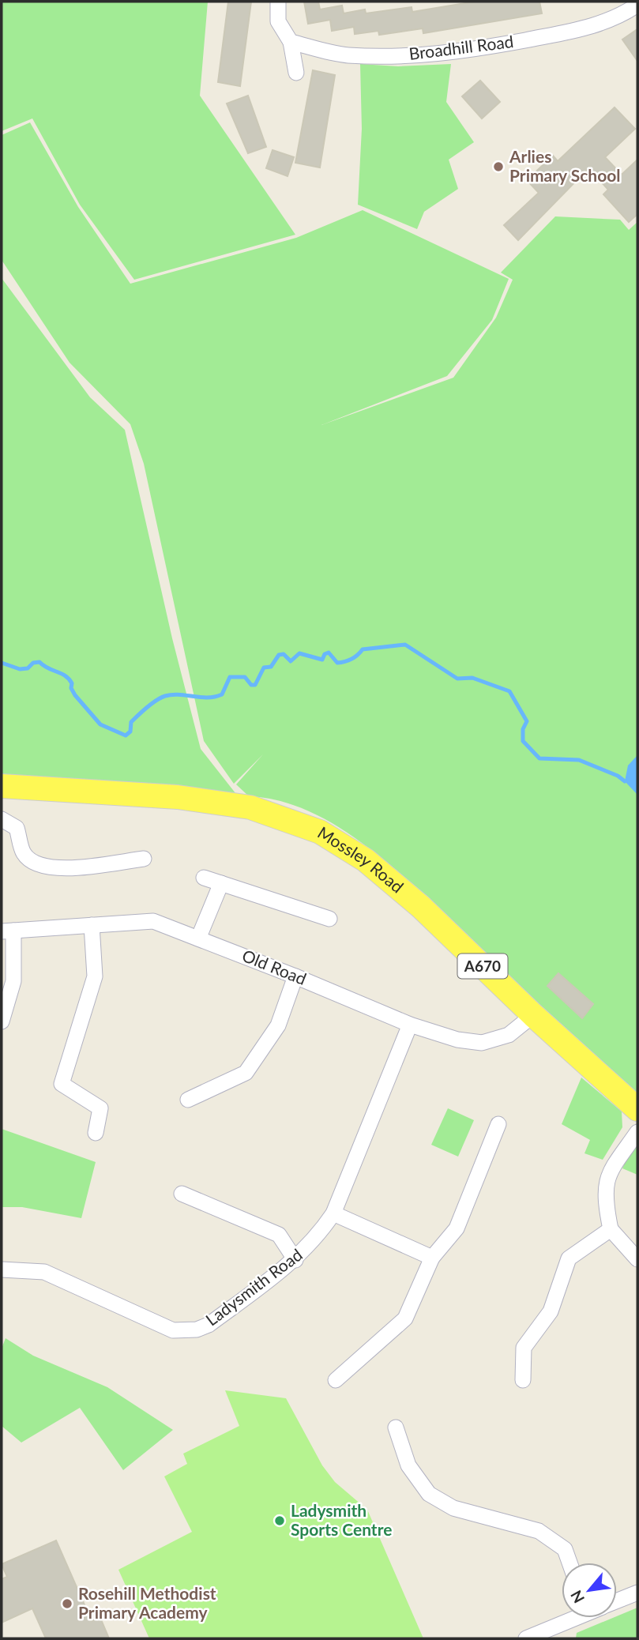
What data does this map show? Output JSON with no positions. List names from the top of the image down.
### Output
{
  "streets": {
    "main road": ["Mossley Road", "A670"],
    "street": ["Broadhill Road", "Old Road", "Ladysmith Road"]
  },
  "crossings": [
    ["Mossley Road", "Old Road"],
    ["Old Road", "Ladysmith Road"]
  ],
  "places": ["Arlies Primary School", "Ladysmith Sports Centre", "Rosehill Methodist Primary Academy"],
  "north": "bottom left"
}
